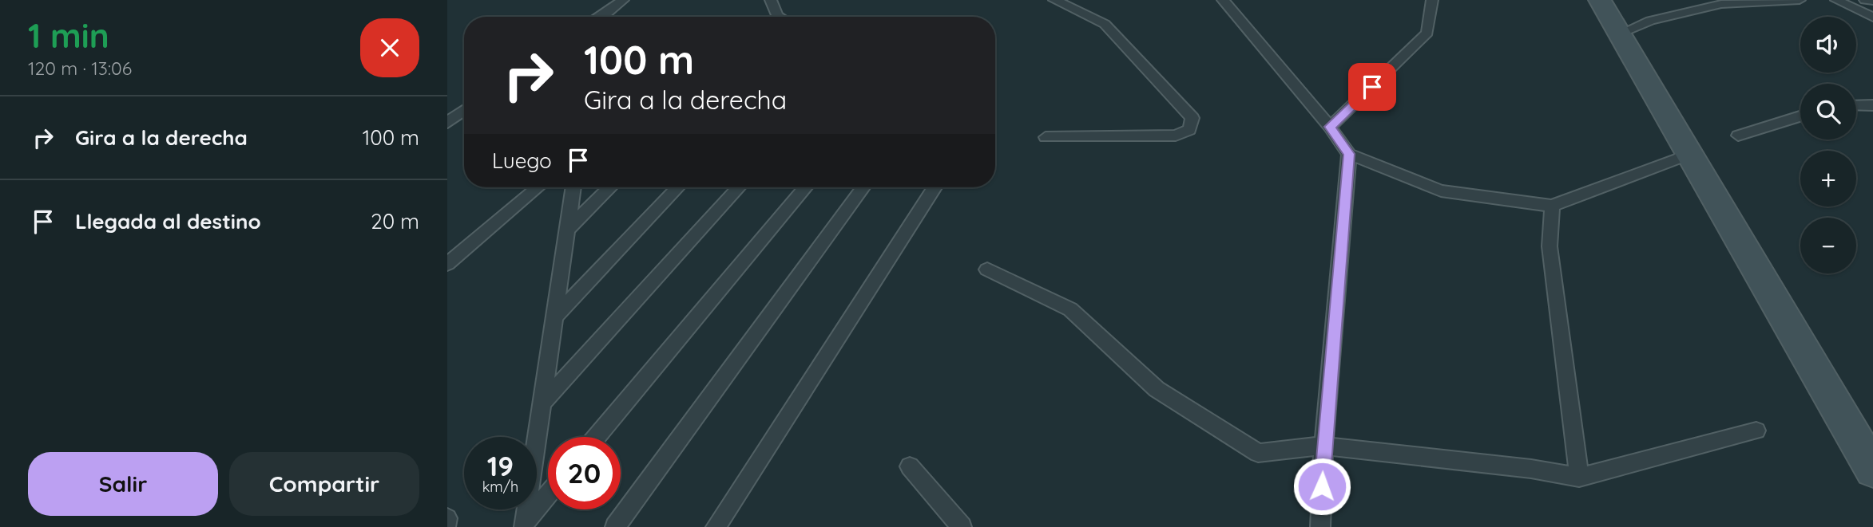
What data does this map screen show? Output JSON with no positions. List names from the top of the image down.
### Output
{
  "page": {
    "heading": ["1 min", "120 m · 13:06"],
    "map_buttons": ["+", "−"],
    "turn": ["100 m", "Gira a la derecha"],
    "list": [
      {
        "name": "Gira a la derecha",
        "value": "100 m"
      },
      {
        "name": "Llegada al destino",
        "value": "20 m"
      }
    ],
    "then": "Luego",
    "speed": "19 km/h",
    "limit": "20",
    "buttons": ["Salir", "Compartir"]
  }
}
